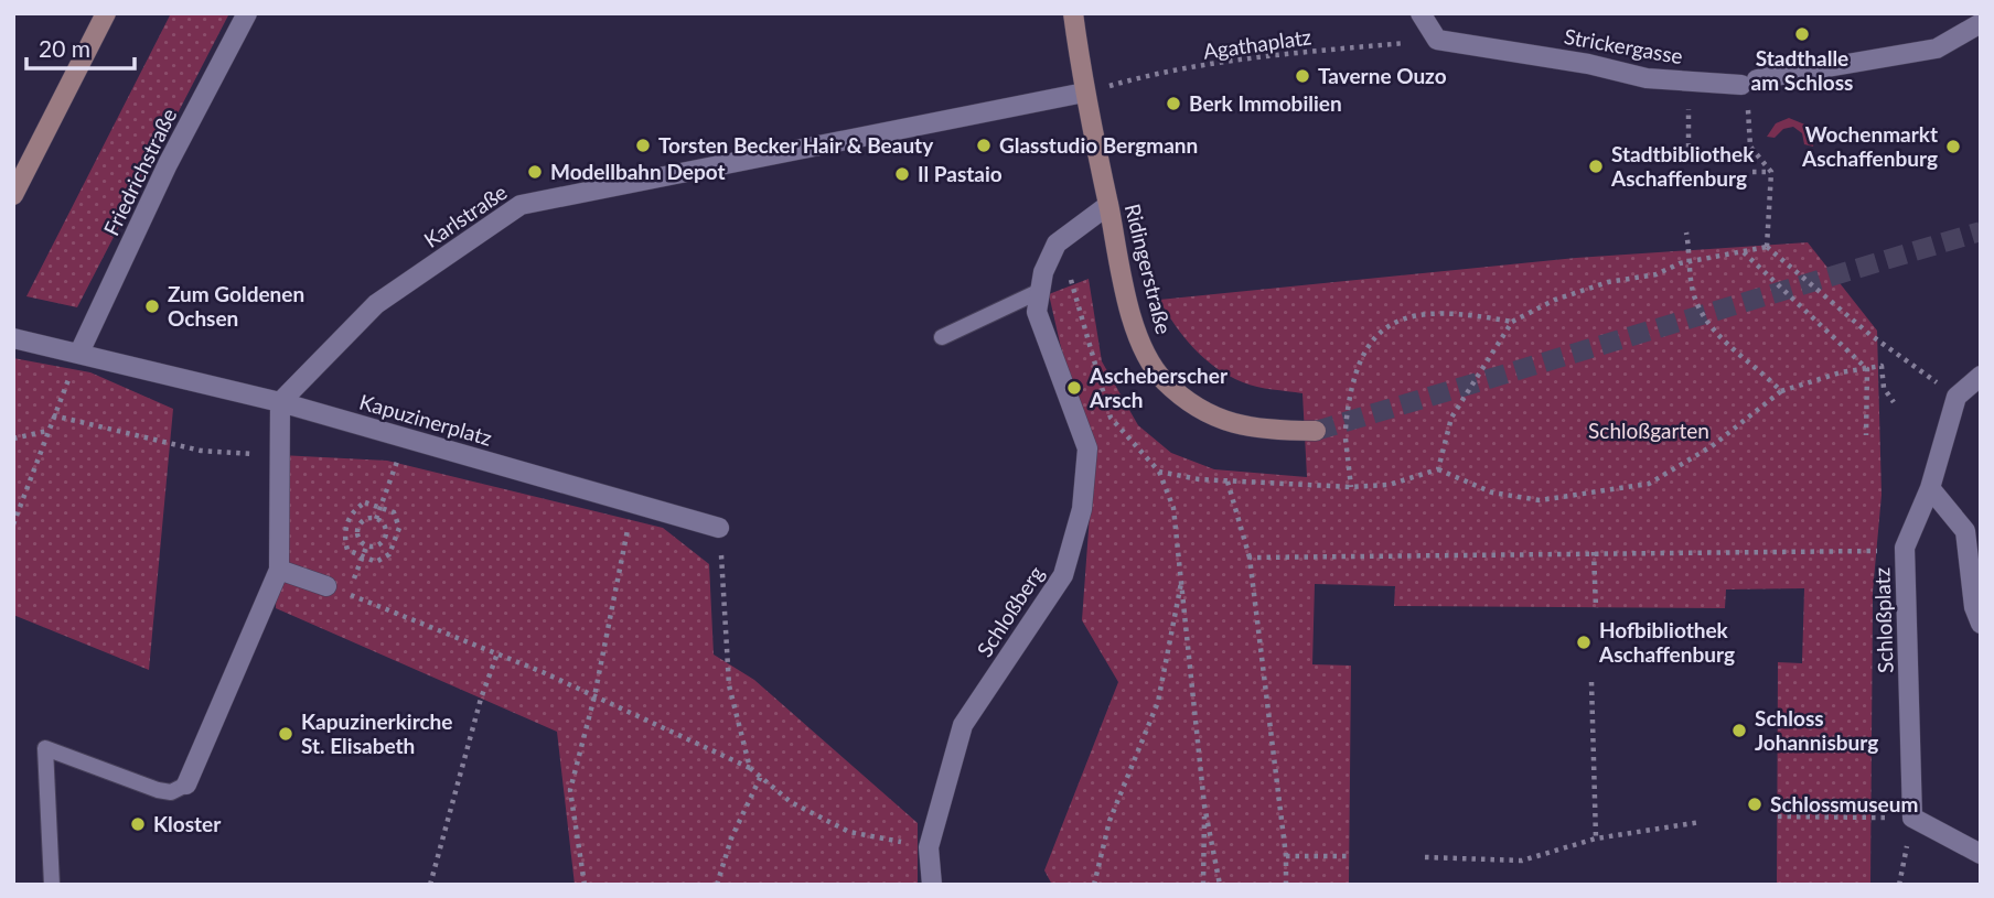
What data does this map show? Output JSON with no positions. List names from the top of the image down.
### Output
{
  "streets": {
    "main road": ["Ridingerstraße"],
    "street": [
      "Strickergasse",
      "Friedrichstraße",
      "Karlstraße",
      "Kapuzinerplatz",
      "Schloßberg",
      "Schloßplatz"
    ],
    "path": ["Agathaplatz"]
  },
  "crossings": [
    ["Agathaplatz", "Strickergasse"],
    ["Agathaplatz", "Karlstraße"],
    ["Agathaplatz", "Ridingerstraße"],
    ["Karlstraße", "Ridingerstraße"],
    ["Karlstraße", "Kapuzinerplatz"],
    ["Ridingerstraße", "Schloßberg"]
  ],
  "parks": ["Schloßgarten"],
  "places": [
    "Stadthalle am Schloss",
    "Taverne Ouzo",
    "Berk Immobilien",
    "Torsten Becker Hair & Beauty",
    "Glasstudio Bergmann",
    "Wochenmarkt Aschaffenburg",
    "Stadtbibliothek Aschaffenburg",
    "Modellbahn Depot",
    "Il Pastaio",
    "Zum Goldenen Ochsen",
    "Ascheberscher Arsch",
    "Hofbibliothek Aschaffenburg",
    "Schloss Johannisburg",
    "Kapuzinerkirche St. Elisabeth",
    "Schlossmuseum",
    "Kloster"
  ],
  "scale_bar": "20 m"
}
